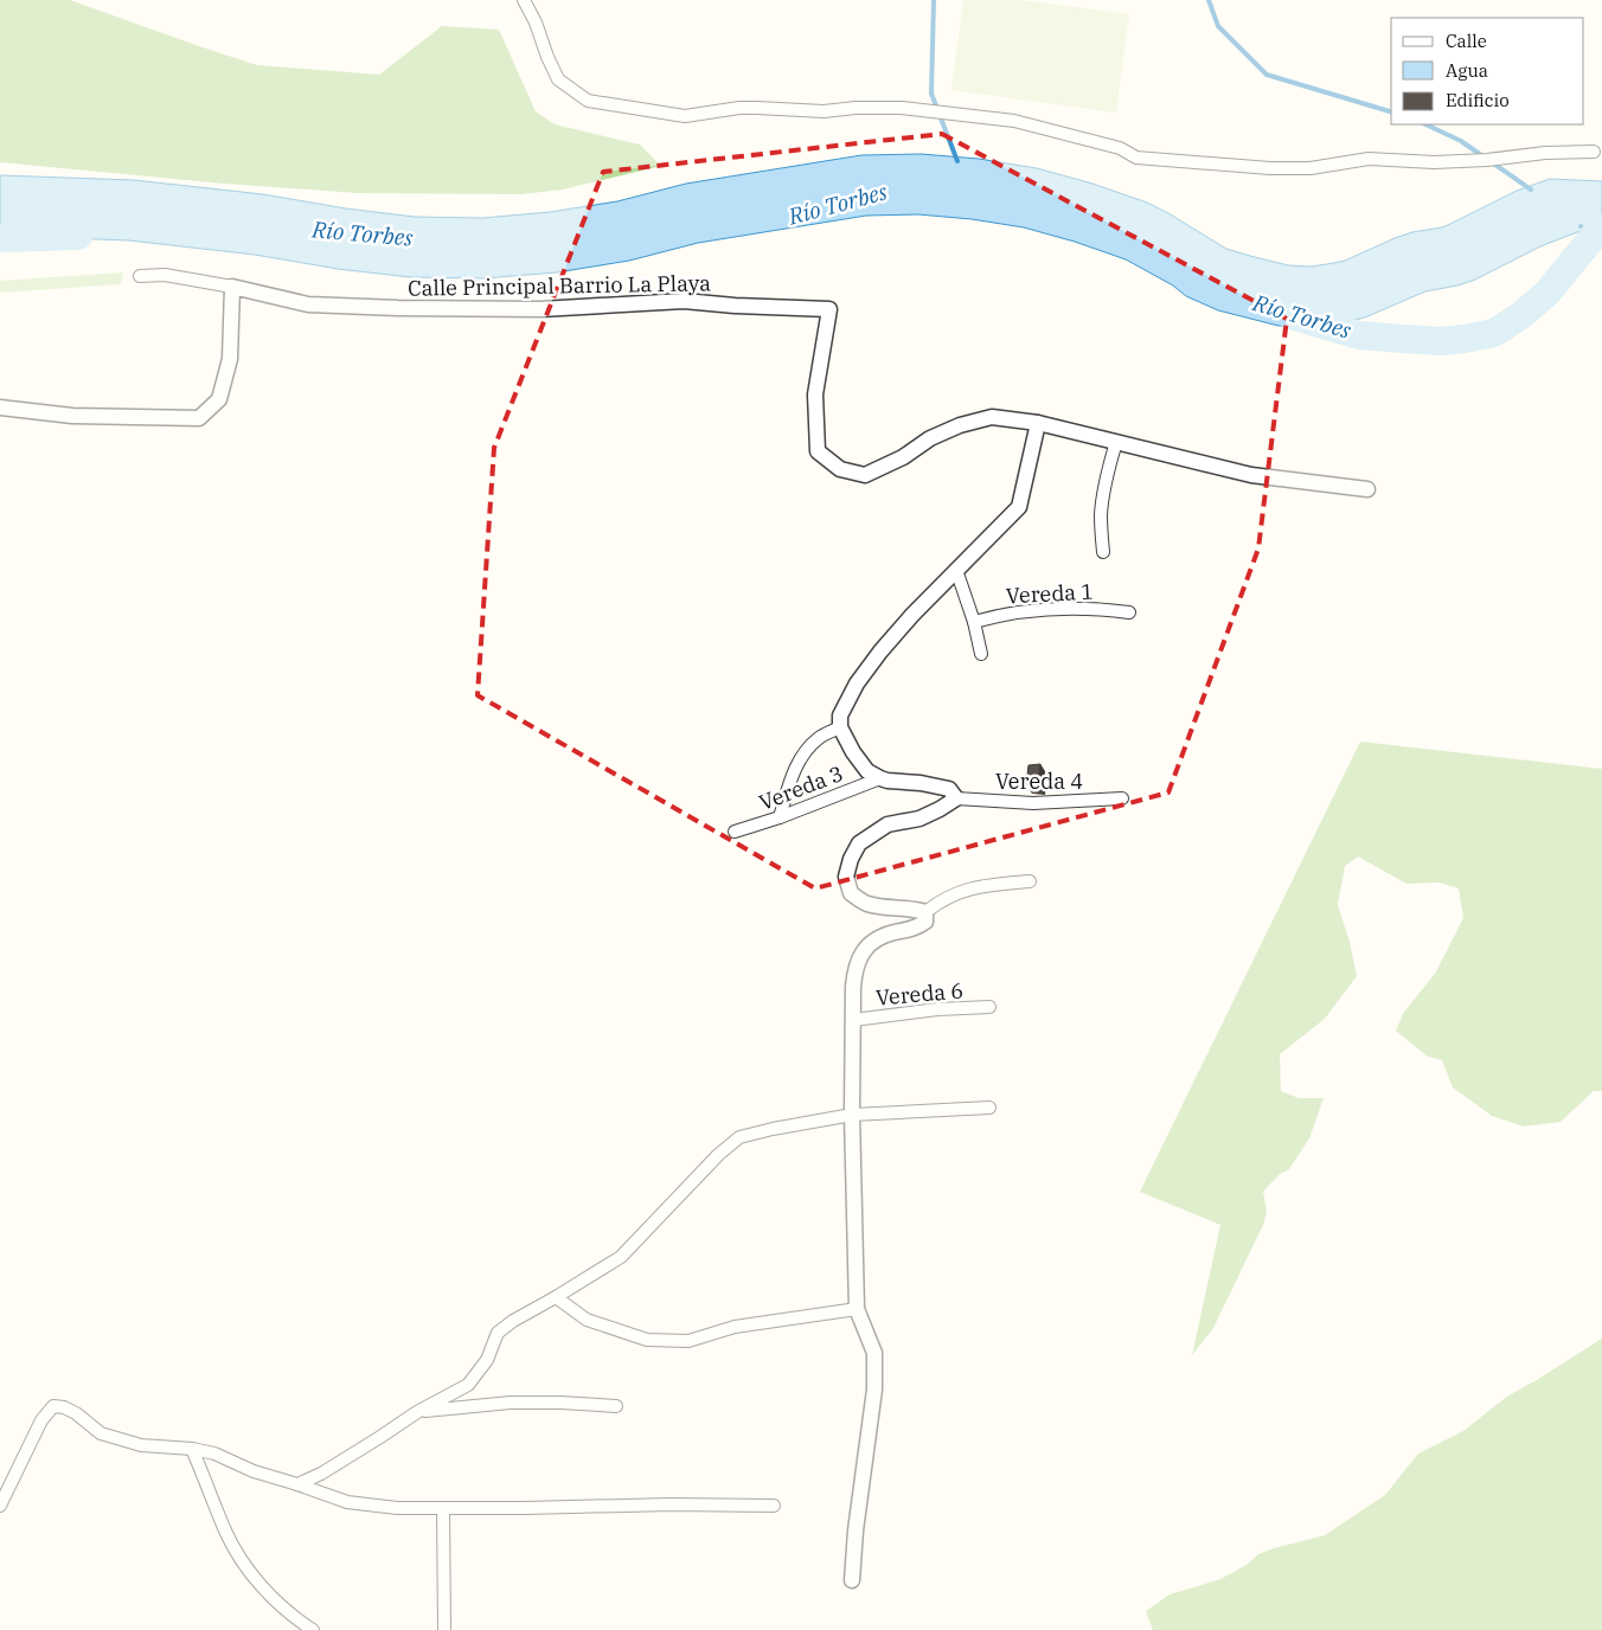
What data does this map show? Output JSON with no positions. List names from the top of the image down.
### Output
{
  "streets": {
    "street": [
      "Calle Principal Barrio La Playa",
      "Vereda 1",
      "Vereda 4",
      "Vereda 3",
      "Vereda 6"
    ]
  },
  "water": ["Río Torbes"],
  "legend": ["Calle", "Agua", "Edificio"]
}
